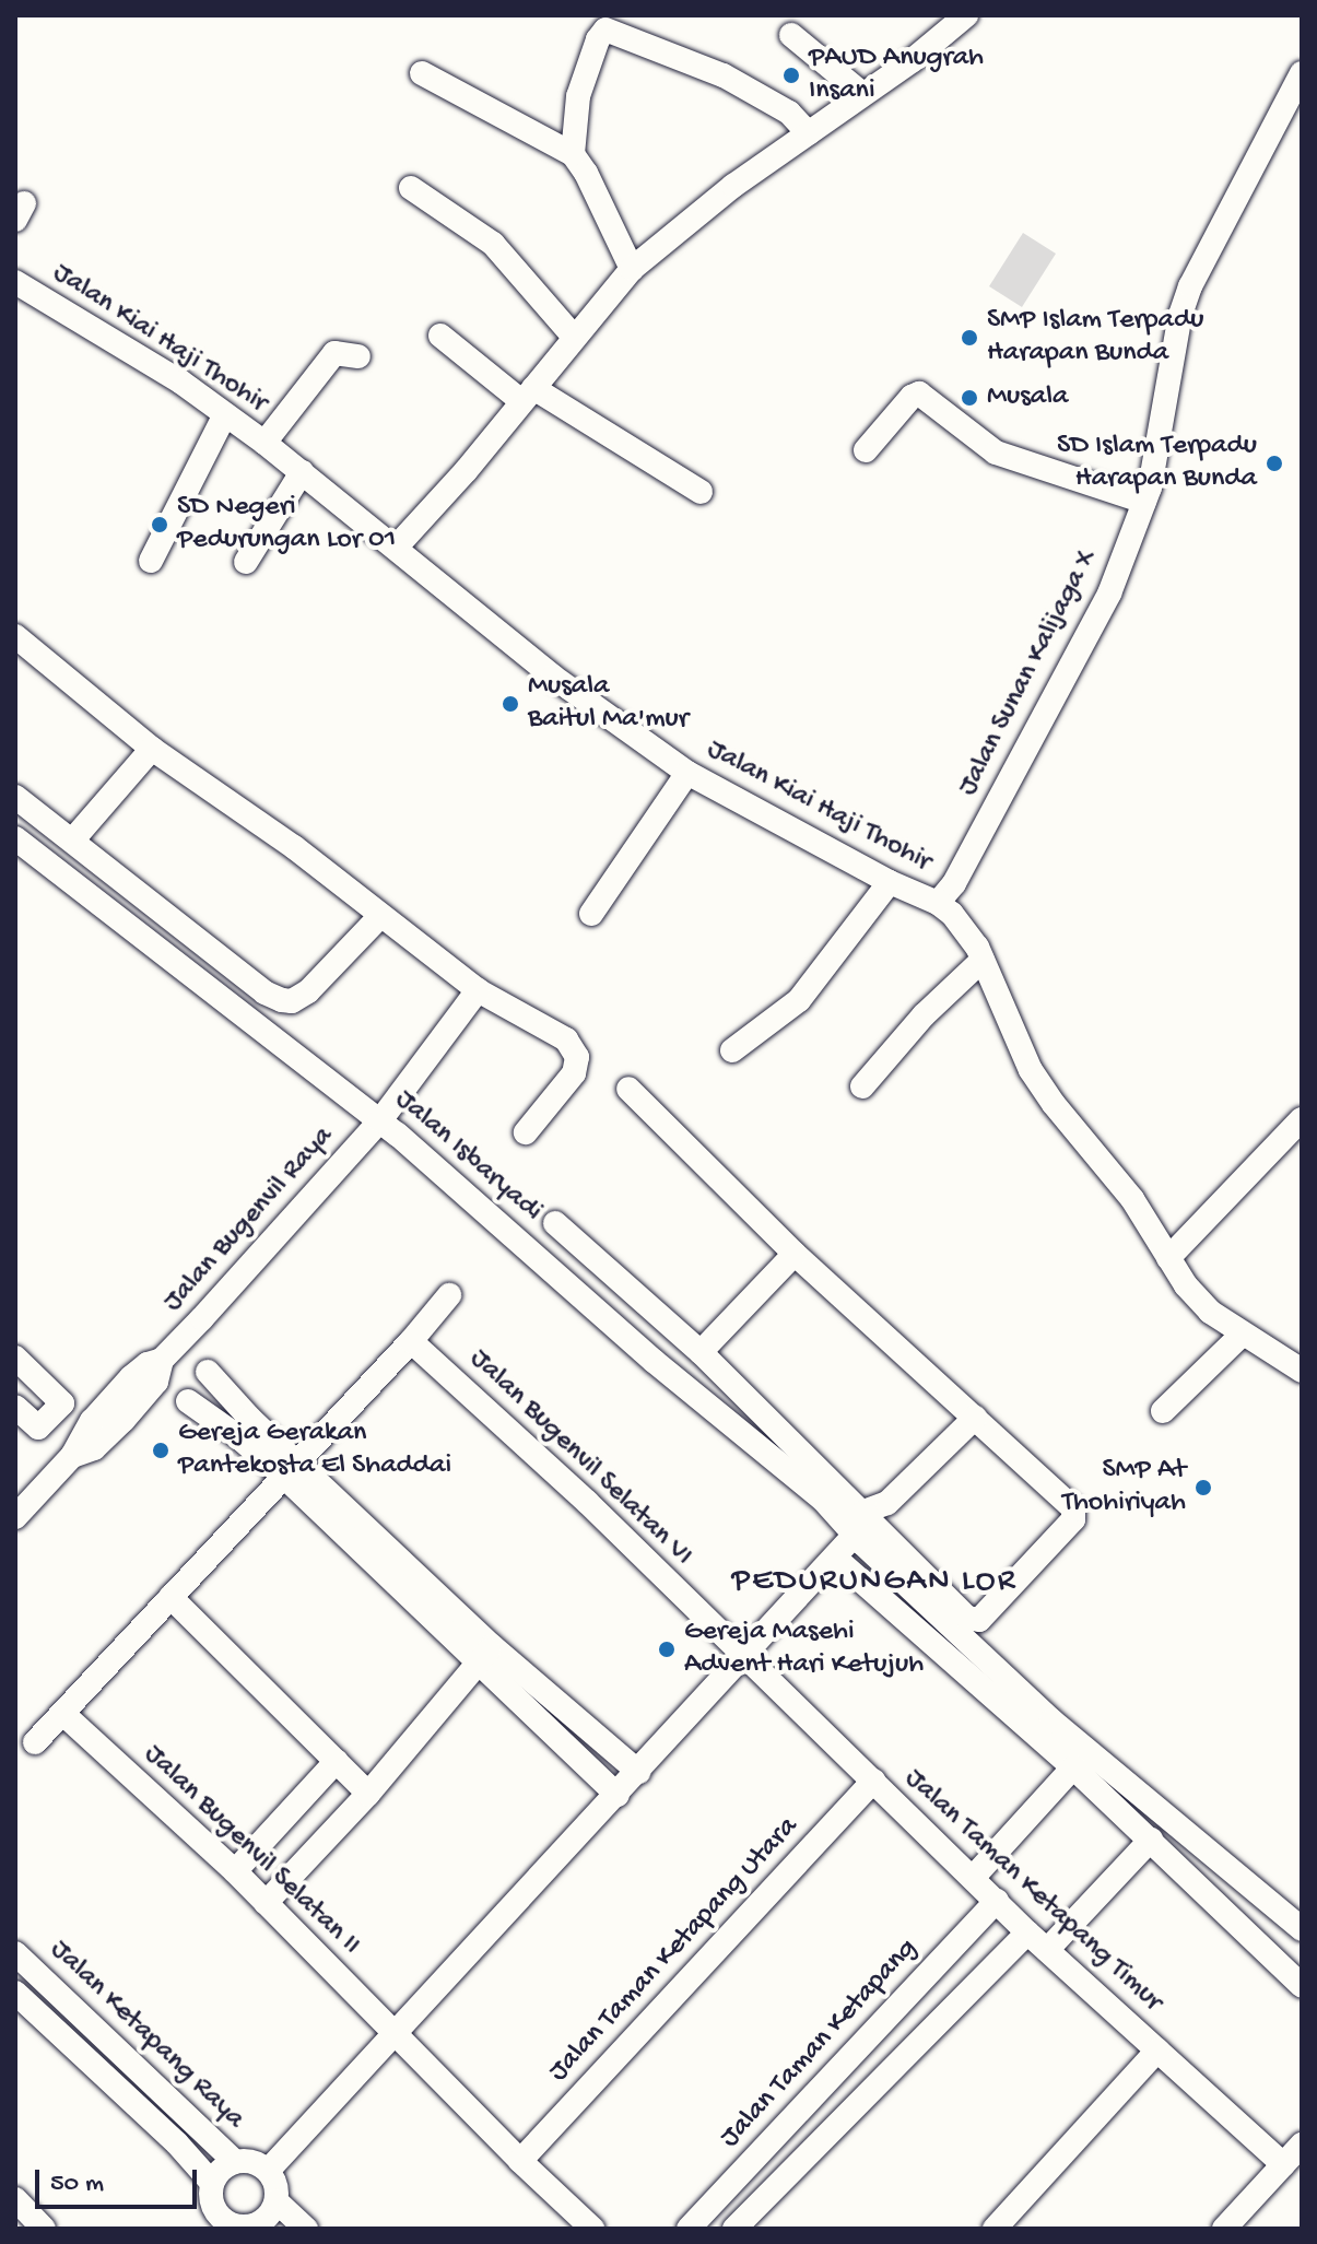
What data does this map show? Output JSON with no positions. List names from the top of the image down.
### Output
{
  "streets": {
    "street": [
      "Jalan Kiai Haji Thohir",
      "Jalan Sunan Kalijaga X",
      "Jalan Isbaryadi",
      "Jalan Bugenvil Raya",
      "Jalan Bugenvil Selatan VI",
      "Jalan Bugenvil Selatan II",
      "Jalan Taman Ketapang Timur",
      "Jalan Taman Ketapang Utara",
      "Jalan Ketapang Raya",
      "Jalan Taman Ketapang"
    ]
  },
  "crossings": [
    ["Jalan Kiai Haji Thohir", "Jalan Sunan Kalijaga X"],
    ["Jalan Isbaryadi", "Jalan Bugenvil Raya"],
    ["Jalan Bugenvil Selatan VI", "Jalan Taman Ketapang Timur"],
    ["Jalan Bugenvil Selatan II", "Jalan Taman Ketapang Utara"],
    ["Jalan Taman Ketapang Timur", "Jalan Taman Ketapang Utara"],
    ["Jalan Taman Ketapang Timur", "Jalan Taman Ketapang"]
  ],
  "districts": ["PEDURUNGAN LOR"],
  "places": [
    "PAUD Anugrah Insani",
    "SMP Islam Terpadu Harapan Bunda",
    "Musala",
    "SD Islam Terpadu Harapan Bunda",
    "SD Negeri Pedurungan Lor 01",
    "Musala Baitul Ma'mur",
    "Gereja Gerakan Pantekosta El Shaddai",
    "SMP At Thohiriyah",
    "Gereja Masehi Advent Hari Ketujuh"
  ],
  "scale_bar": "50 m"
}
